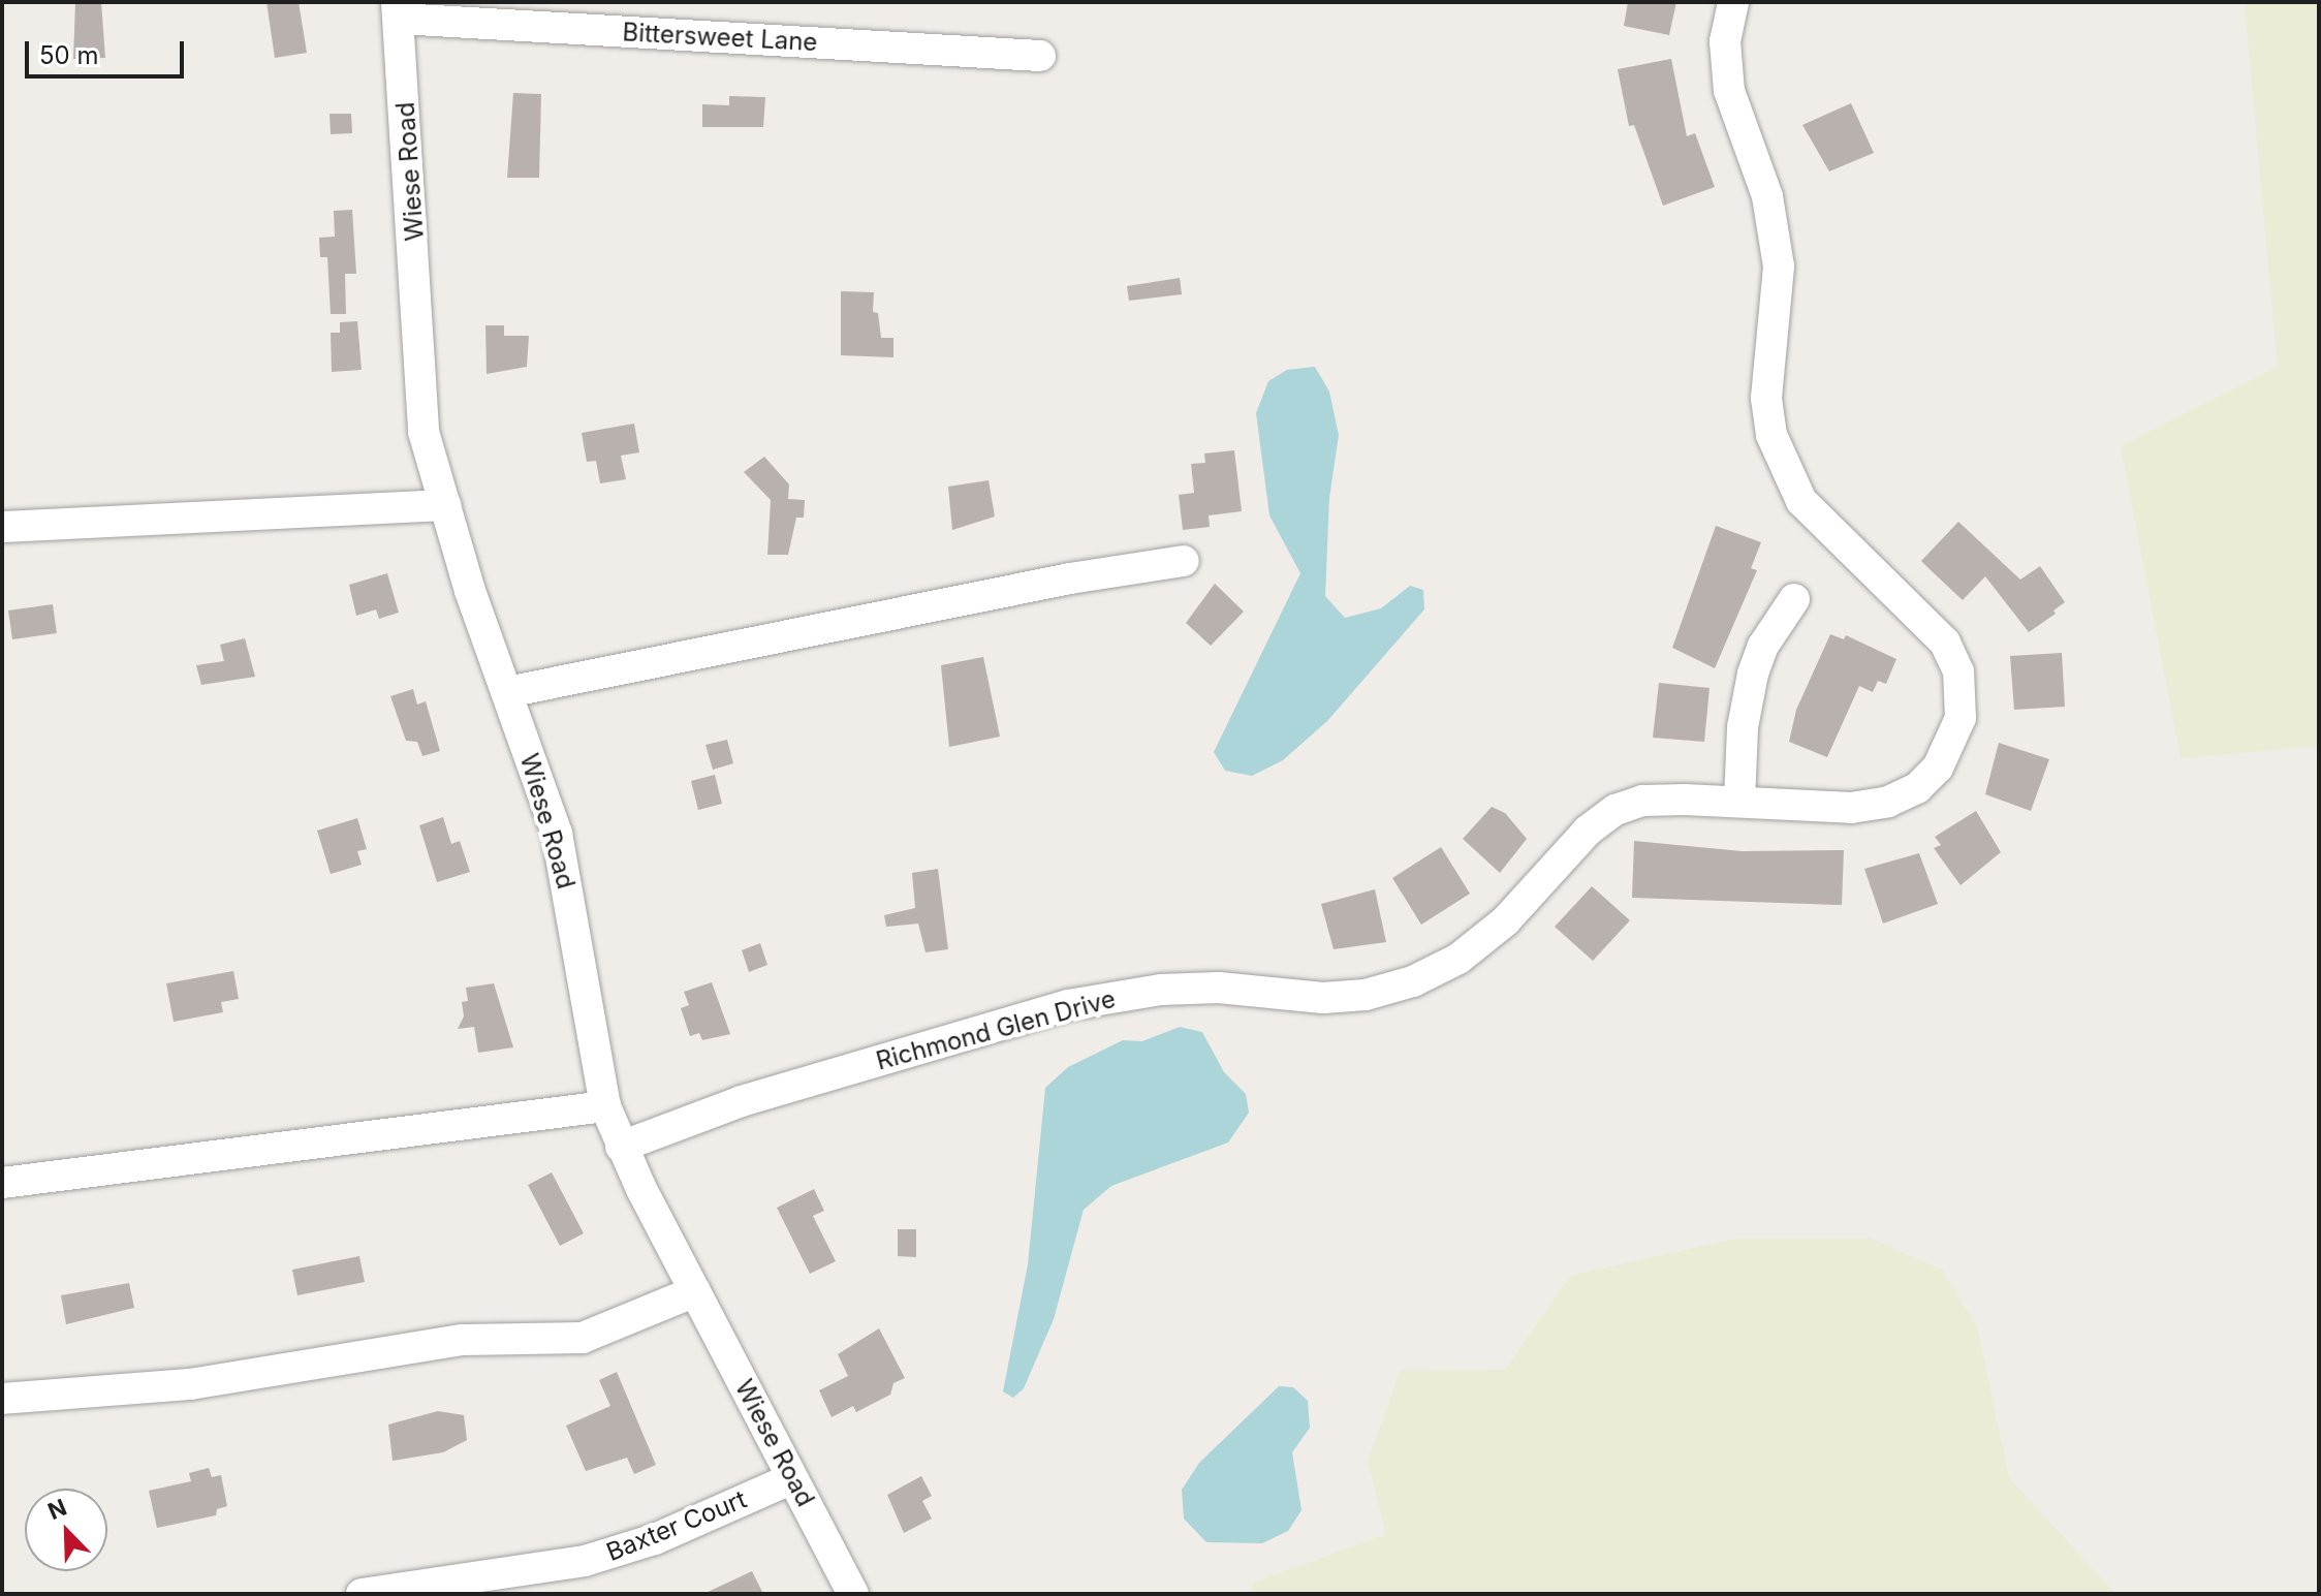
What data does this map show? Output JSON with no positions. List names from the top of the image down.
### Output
{
  "streets": {
    "street": [
      "Bittersweet Lane",
      "Wiese Road",
      "Richmond Glen Drive",
      "Baxter Court"
    ]
  },
  "crossings": [
    ["Bittersweet Lane", "Wiese Road"],
    ["Wiese Road", "Richmond Glen Drive"],
    ["Wiese Road", "Baxter Court"]
  ],
  "scale_bar": "50 m",
  "north": "top left"
}
